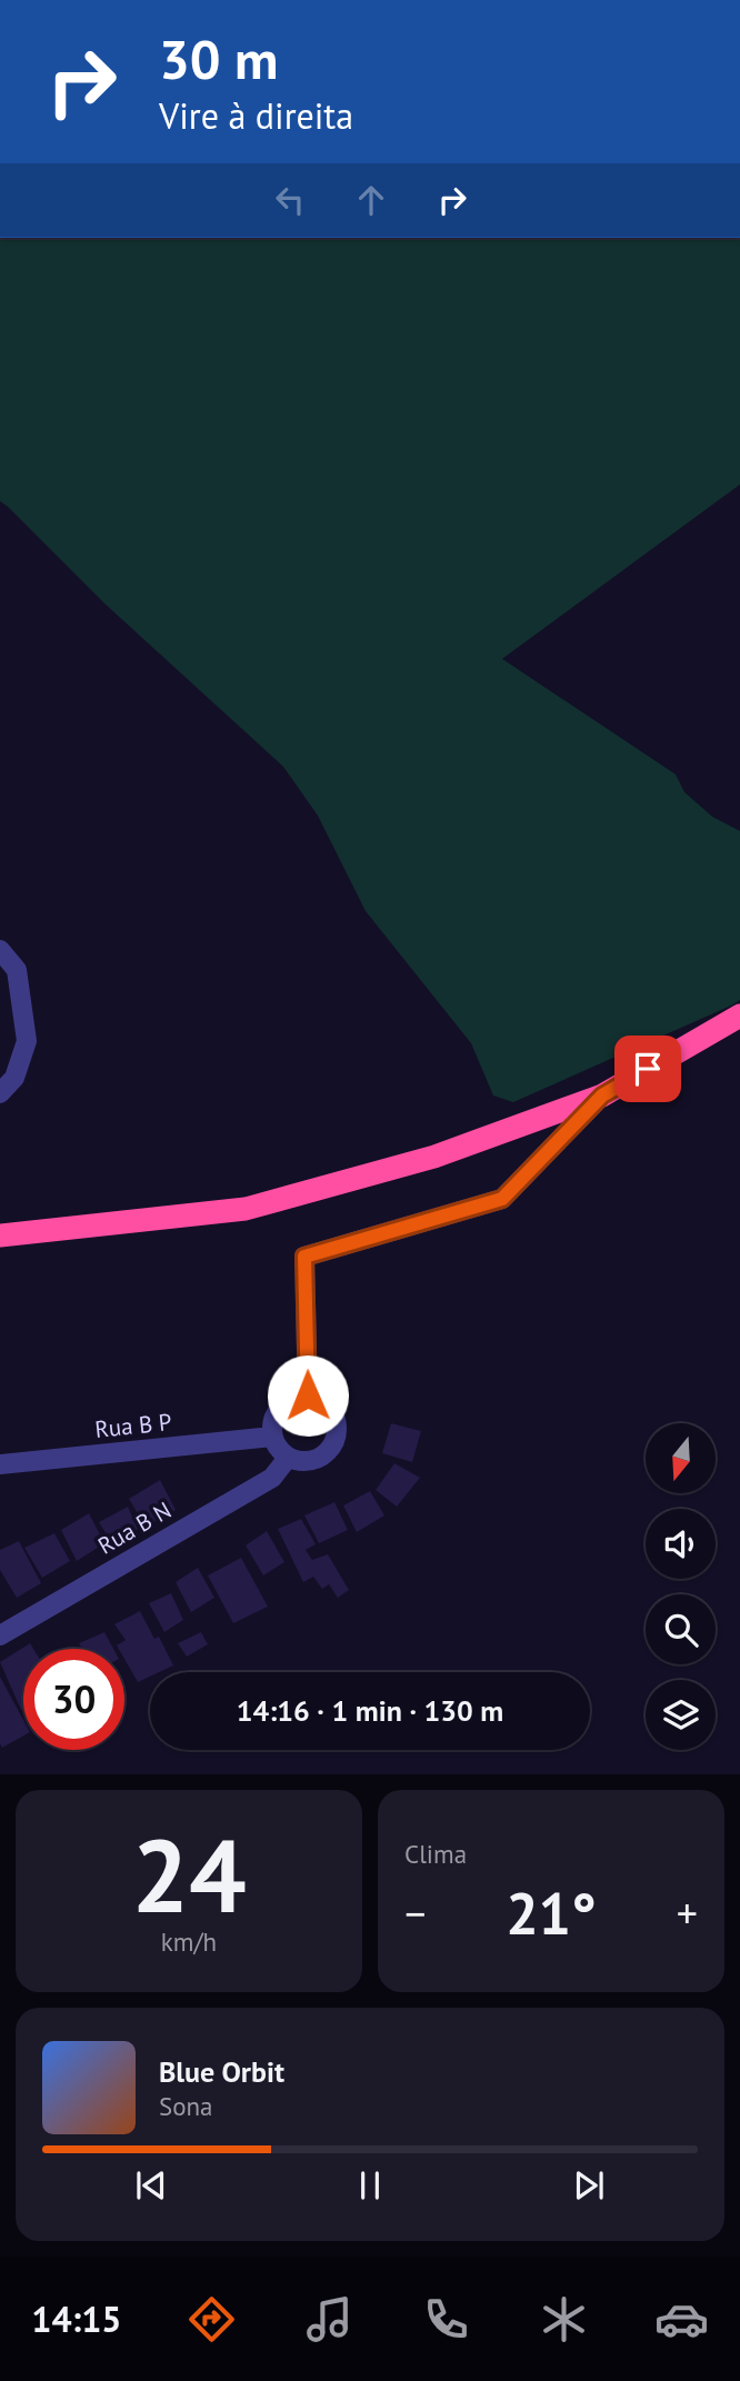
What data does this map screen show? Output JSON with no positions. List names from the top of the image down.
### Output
{
  "streets": {
    "street": ["Rua B P", "Rua B N"]
  },
  "crossings": [
    ["Rua B P", "Rua B N"]
  ],
  "north": "bottom",
  "page": {
    "turn": ["30 m", "Vire à direita"],
    "limit": "30",
    "trip": "14:16 · 1 min · 130 m",
    "tile": [
      ["24", "km/h"],
      "Clima"
    ],
    "heat": ["−", "21°", "+"],
    "song": ["Blue Orbit", "Sona"],
    "tabs": "14:15"
  }
}
